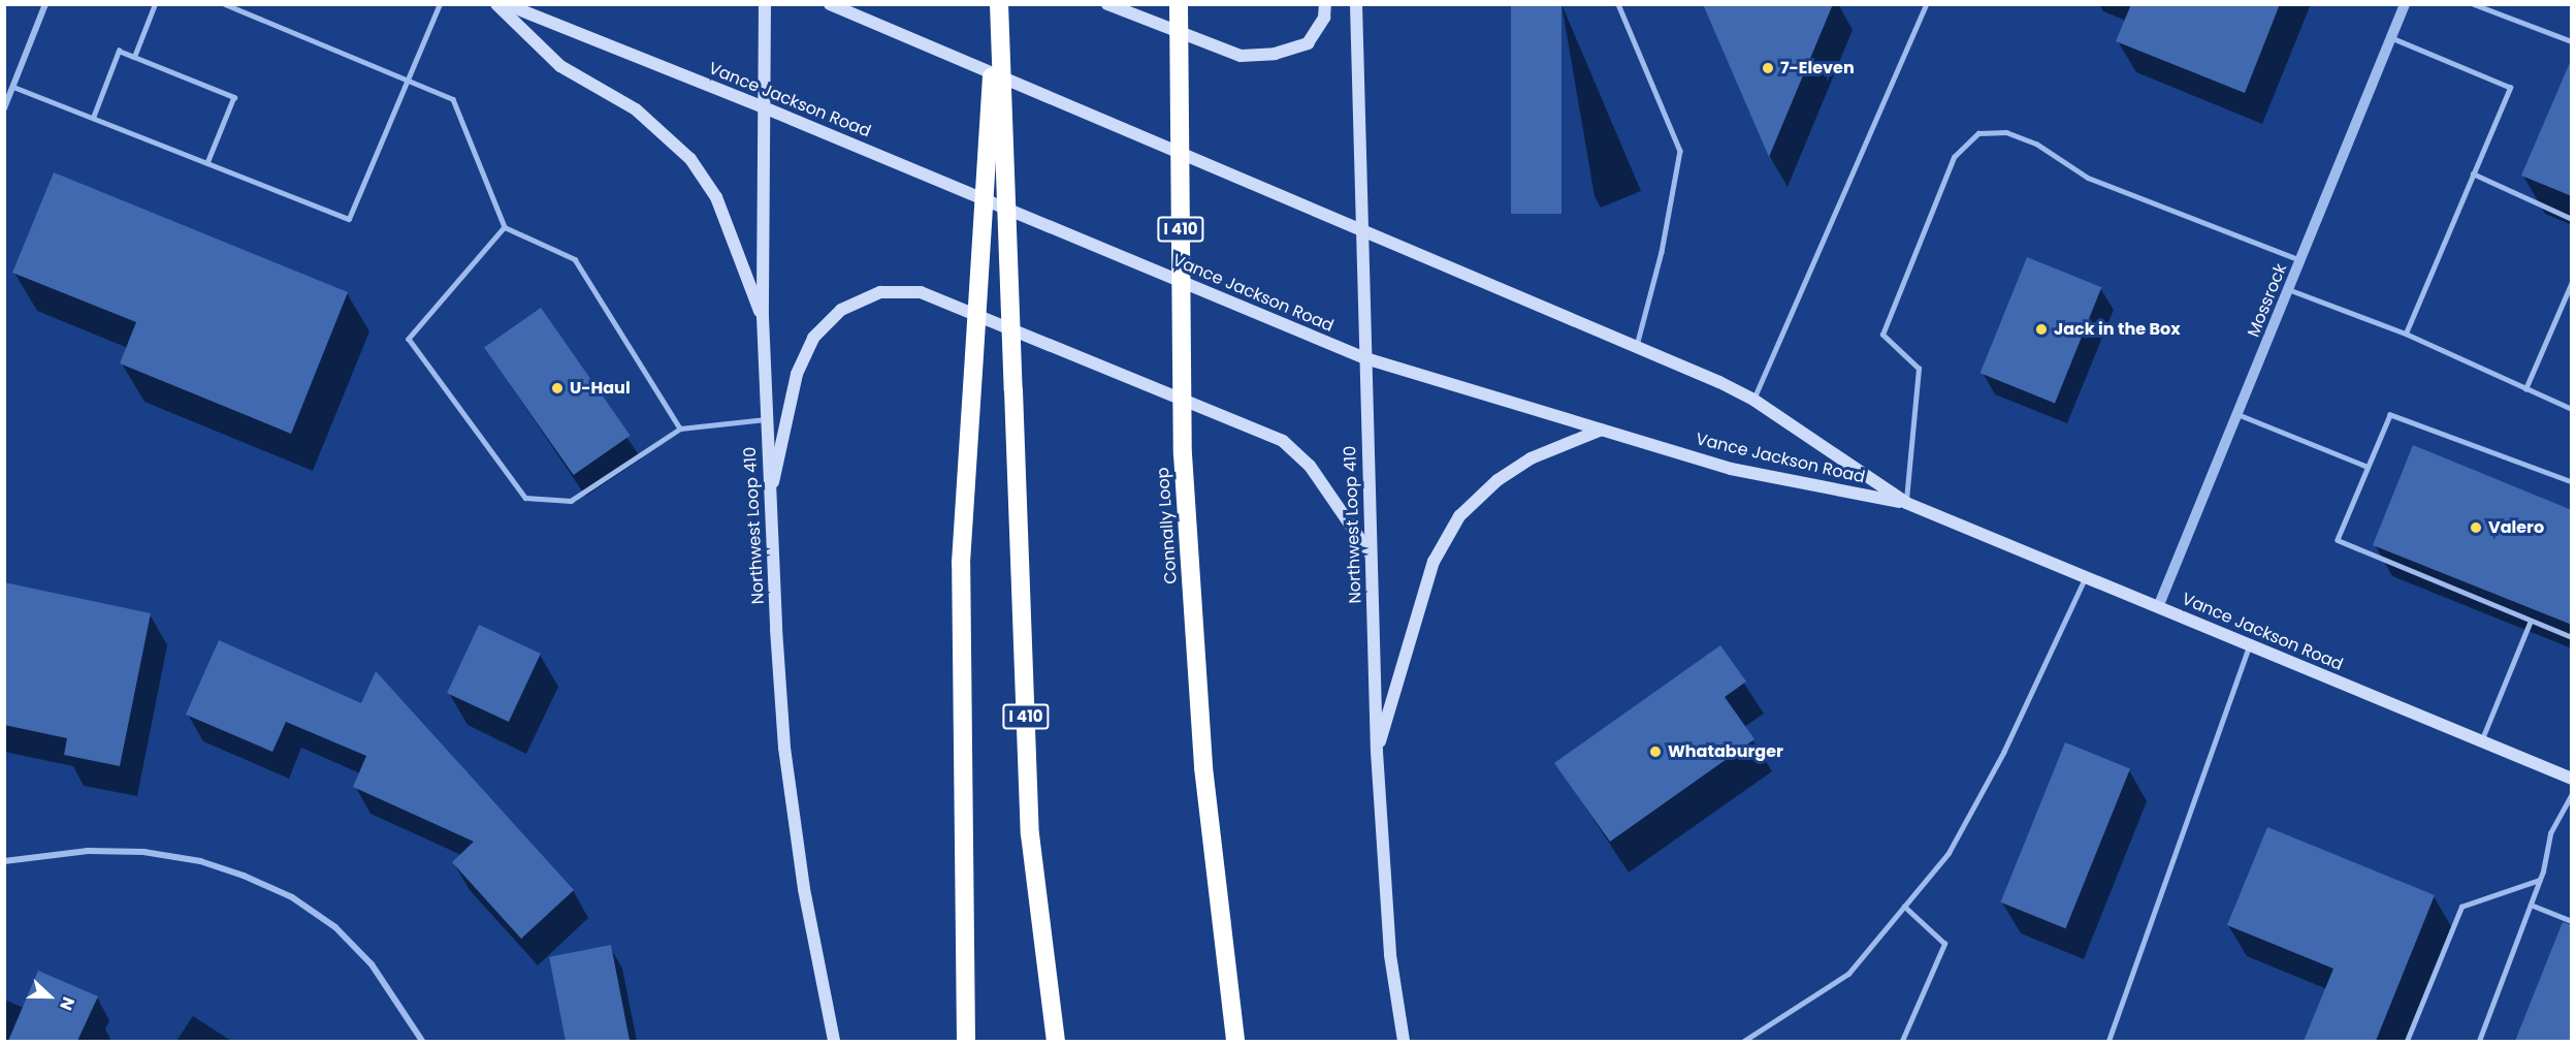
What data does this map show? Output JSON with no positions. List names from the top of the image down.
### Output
{
  "streets": {
    "highway": ["I 410", "Connally Loop"],
    "main road": ["Vance Jackson Road", "Northwest Loop 410"],
    "street": ["Mossrock"]
  },
  "crossings": [
    ["Vance Jackson Road", "Mossrock"],
    ["Vance Jackson Road", "Northwest Loop 410"]
  ],
  "places": [
    "7-Eleven",
    "Jack in the Box",
    "U-Haul",
    "Valero",
    "Whataburger"
  ],
  "north": "right"
}
